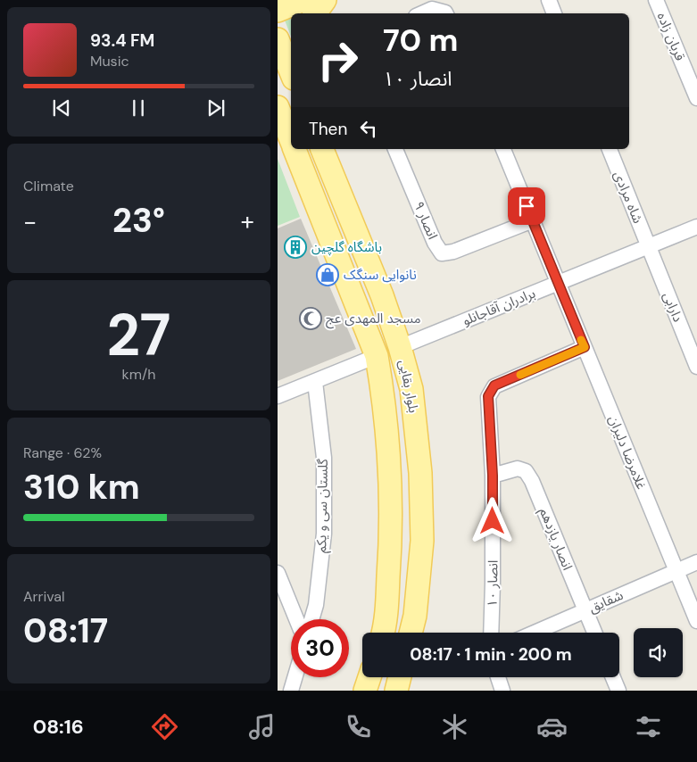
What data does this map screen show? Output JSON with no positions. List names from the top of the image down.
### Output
{
  "streets": {
    "main road": ["بلوار بقایی"],
    "street": [
      "قربان زاده",
      "شاه مرادی",
      "انصار ۹",
      "برادران آقاجانلو",
      "دارابی",
      "غلامرضا دلیران",
      "گلستان سی و یکم",
      "انصار یازدهم",
      "انصار ۱۰",
      "شقایق"
    ]
  },
  "crossings": [
    ["شاه مرادی", "برادران آقاجانلو"],
    ["شاه مرادی", "دارابی"],
    ["انصار ۹", "غلامرضا دلیران"],
    ["برادران آقاجانلو", "دارابی"],
    ["برادران آقاجانلو", "بلوار بقایی"],
    ["برادران آقاجانلو", "غلامرضا دلیران"],
    ["غلامرضا دلیران", "انصار ۱۰"],
    ["غلامرضا دلیران", "شقایق"],
    ["انصار یازدهم", "انصار ۱۰"],
    ["انصار یازدهم", "شقایق"]
  ],
  "places": {
    "building": ["باشگاه گلچین"],
    "shop": ["نانوایی سنگک"],
    "mosque": ["مسجد المهدی عج"]
  },
  "page": {
    "turn": ["70 m", "انصار ۱۰"],
    "song": ["93.4 FM", "Music"],
    "then": "Then",
    "tile": [
      "Climate",
      ["27", "km/h"],
      ["Range · 62%", "310 km"],
      ["Arrival", "08:17"]
    ],
    "heat": ["−", "23°", "+"],
    "limit": "30",
    "trip": "08:17 · 1 min · 200 m",
    "tabs": "08:16"
  }
}
